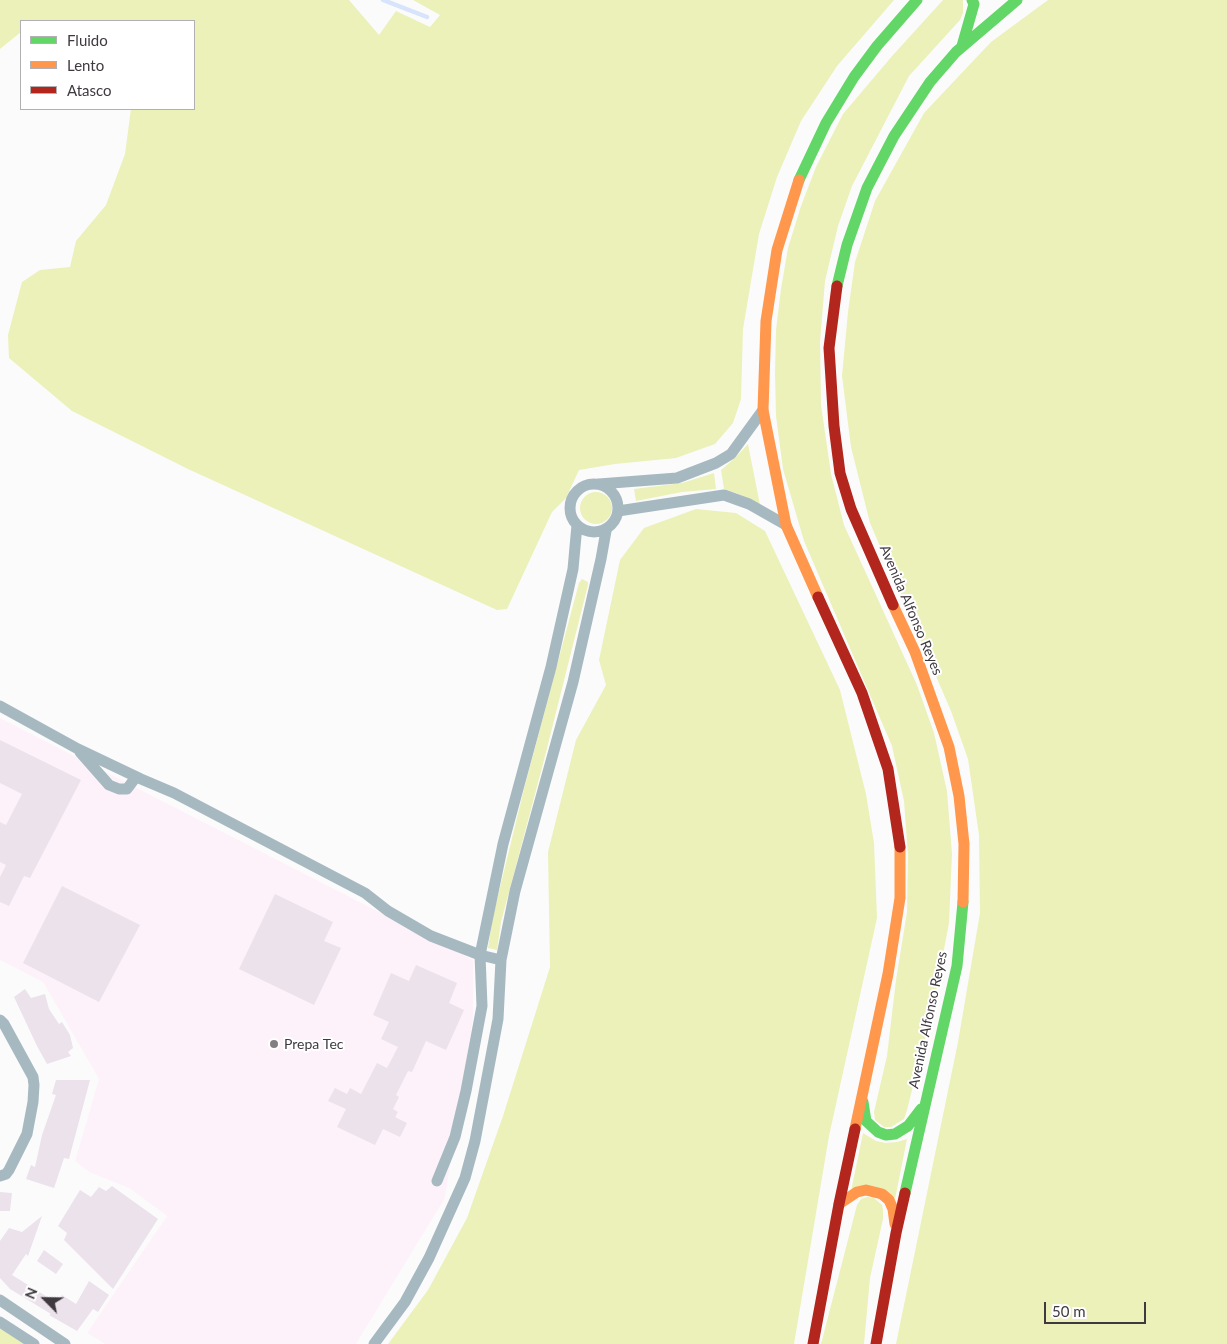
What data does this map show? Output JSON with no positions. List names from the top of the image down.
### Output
{
  "streets": {
    "main road": ["Avenida Alfonso Reyes"]
  },
  "places": ["Prepa Tec"],
  "legend": ["Fluido", "Lento", "Atasco"],
  "scale_bar": "50 m",
  "north": "top left"
}
